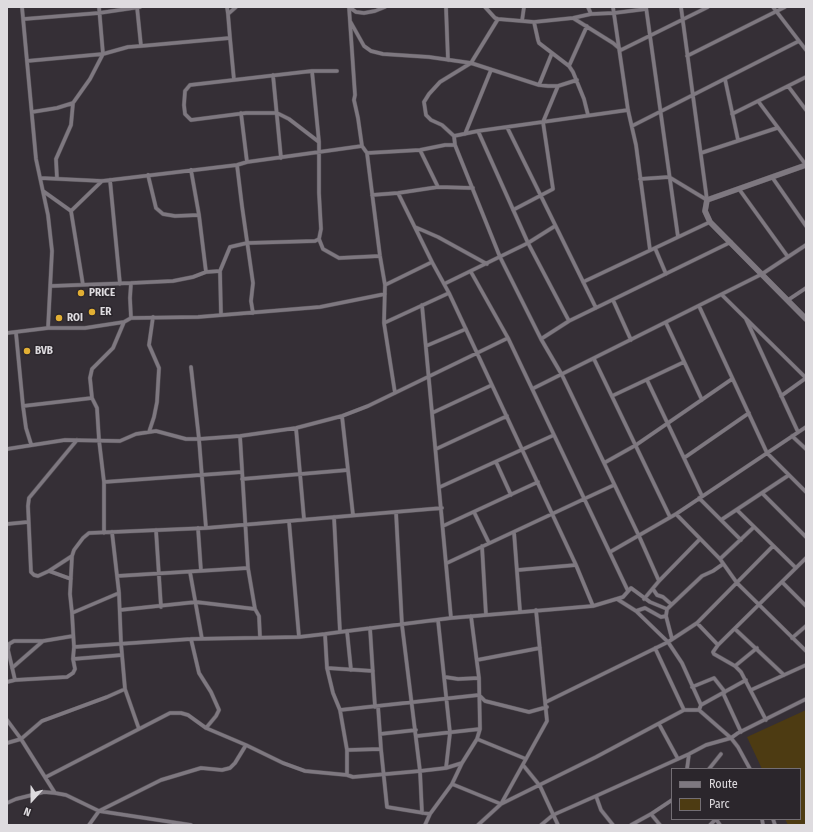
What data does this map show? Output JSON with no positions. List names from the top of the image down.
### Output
{
  "places": [
    "PRICE",
    "ER",
    "ROI",
    "BVB"
  ],
  "legend": ["Route", "Parc"],
  "north": "bottom"
}
